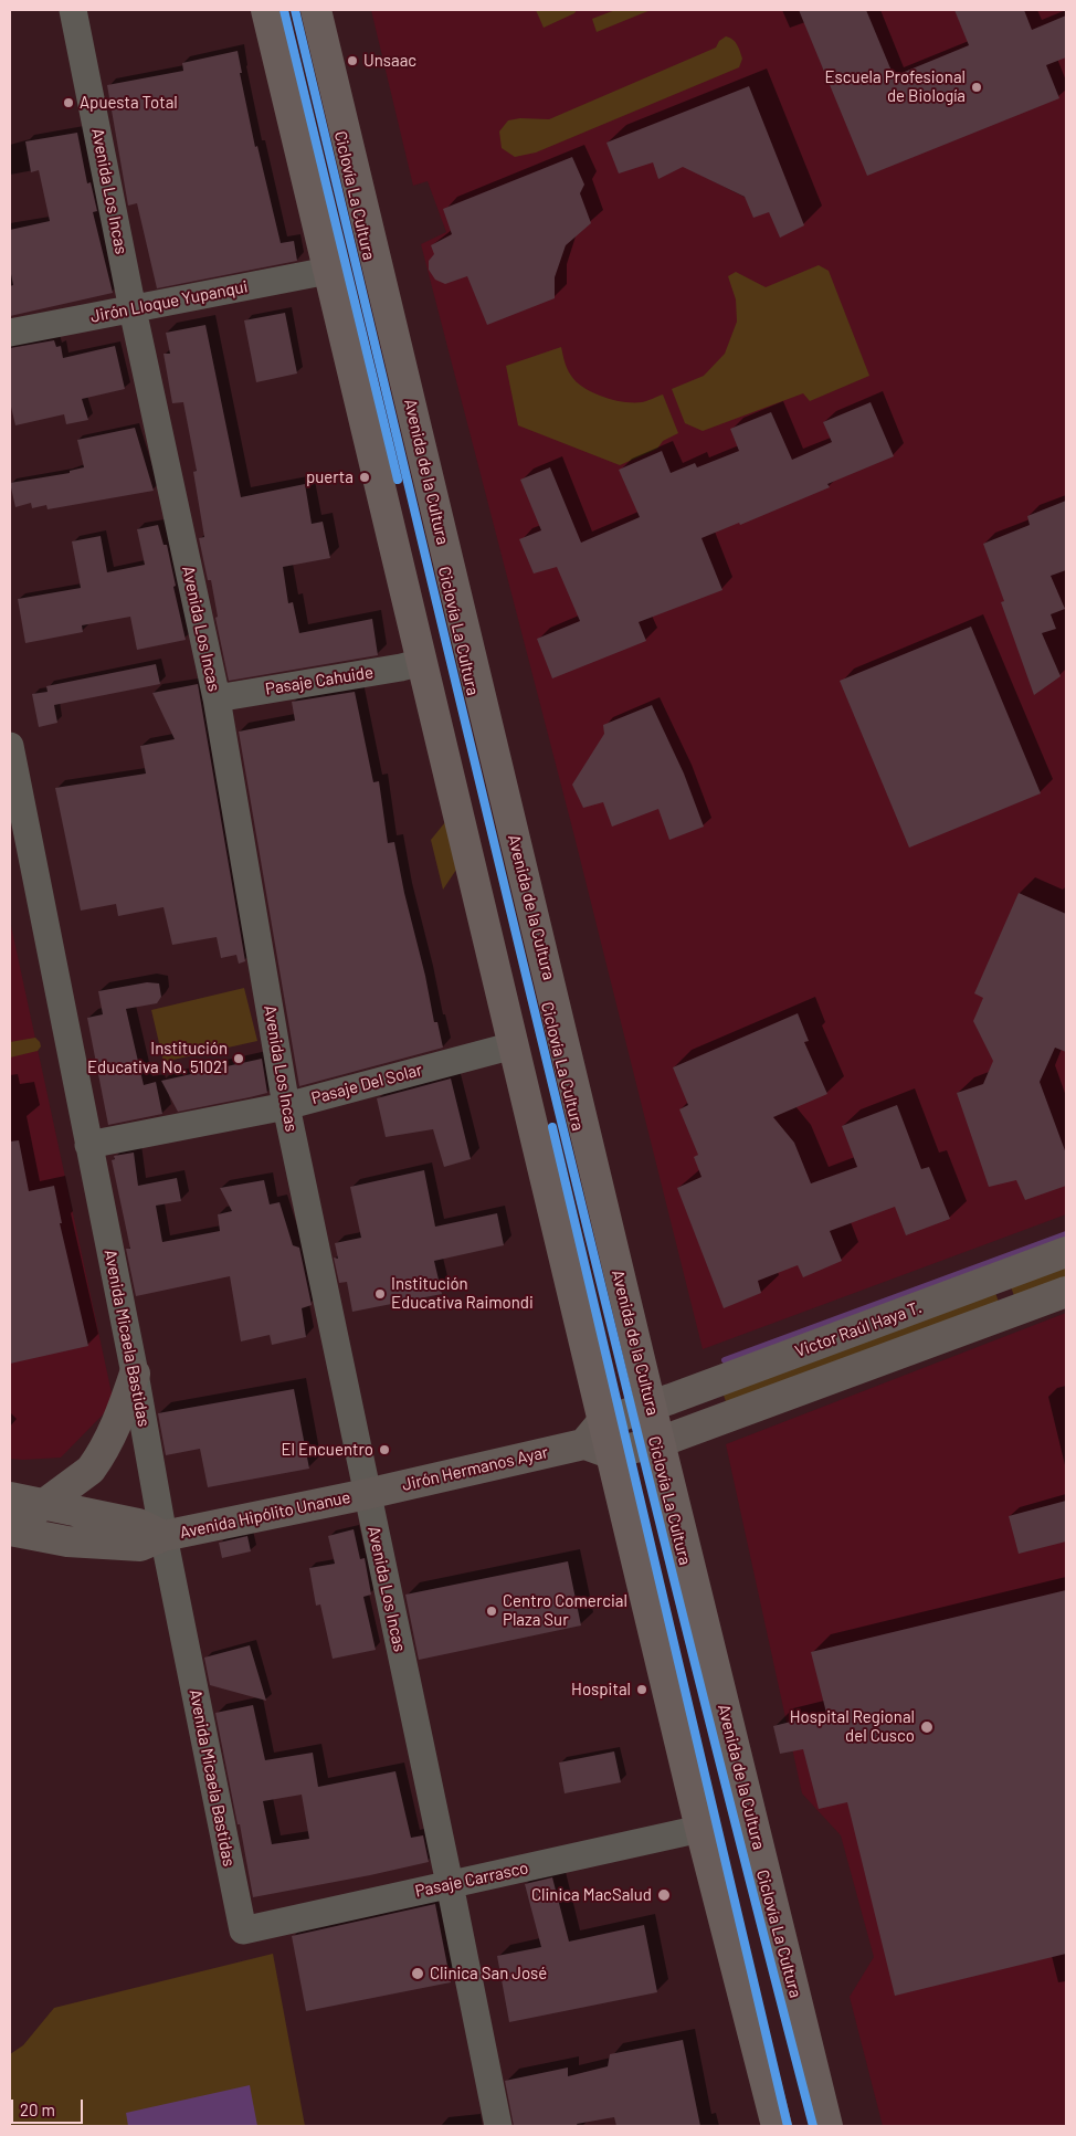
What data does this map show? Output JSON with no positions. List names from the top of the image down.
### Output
{
  "streets": {
    "highway": ["Avenida de la Cultura"],
    "street": [
      "Avenida Los Incas",
      "Jirón Lloque Yupanqui",
      "Pasaje Cahuide",
      "Pasaje Del Solar",
      "Victor Raúl Haya T.",
      "Avenida Micaela Bastidas",
      "Jirón Hermanos Ayar",
      "Avenida Hipólito Unanue",
      "Pasaje Carrasco"
    ],
    "cycle path": ["Ciclovía La Cultura"]
  },
  "crossings": [
    ["Avenida Los Incas", "Jirón Lloque Yupanqui"],
    ["Avenida Los Incas", "Pasaje Cahuide"],
    ["Avenida Los Incas", "Pasaje Del Solar"],
    ["Avenida Los Incas", "Jirón Hermanos Ayar"],
    ["Avenida Los Incas", "Avenida Hipólito Unanue"],
    ["Avenida Los Incas", "Pasaje Carrasco"],
    ["Avenida de la Cultura", "Victor Raúl Haya T."],
    ["Pasaje Del Solar", "Avenida Micaela Bastidas"],
    ["Victor Raúl Haya T.", "Jirón Hermanos Ayar"],
    ["Avenida Micaela Bastidas", "Avenida Hipólito Unanue"],
    ["Avenida Micaela Bastidas", "Pasaje Carrasco"],
    ["Jirón Hermanos Ayar", "Avenida Hipólito Unanue"]
  ],
  "places": [
    "Unsaac",
    "Escuela Profesional de Biología",
    "Apuesta Total",
    "puerta",
    "Institución Educativa No. 51021",
    "Institución Educativa Raimondi",
    "El Encuentro",
    "Centro Comercial Plaza Sur",
    "Hospital",
    "Hospital Regional del Cusco",
    "Clinica MacSalud",
    "Clinica San José"
  ],
  "scale_bar": "20 m"
}
